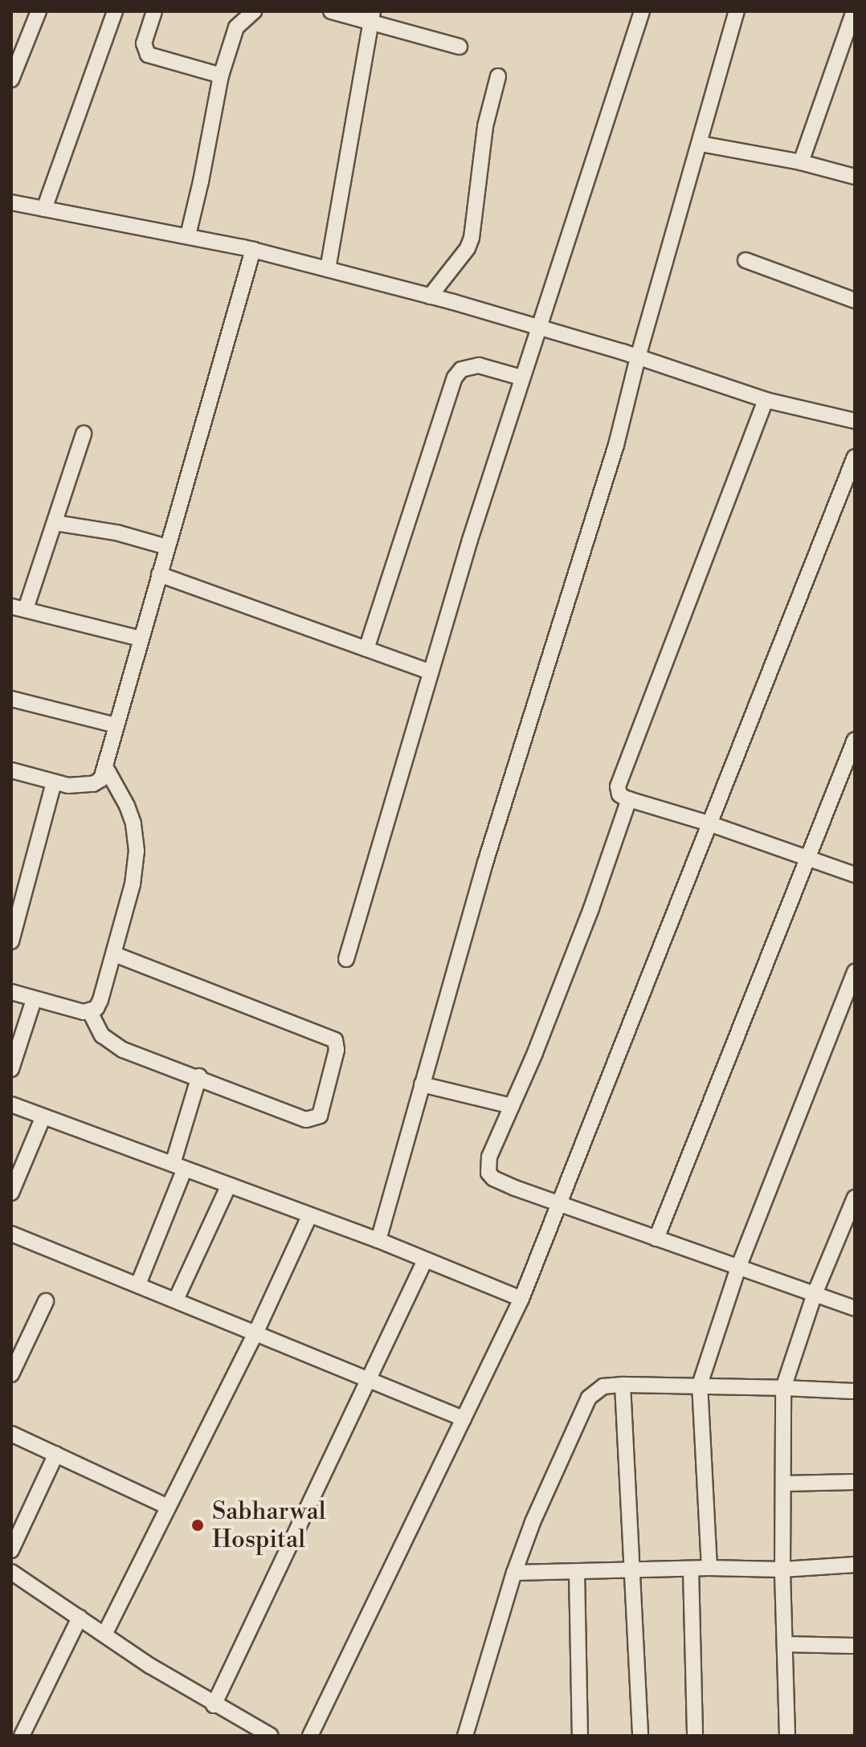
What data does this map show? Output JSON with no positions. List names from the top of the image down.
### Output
{
  "places": ["Sabharwal Hospital"]
}
